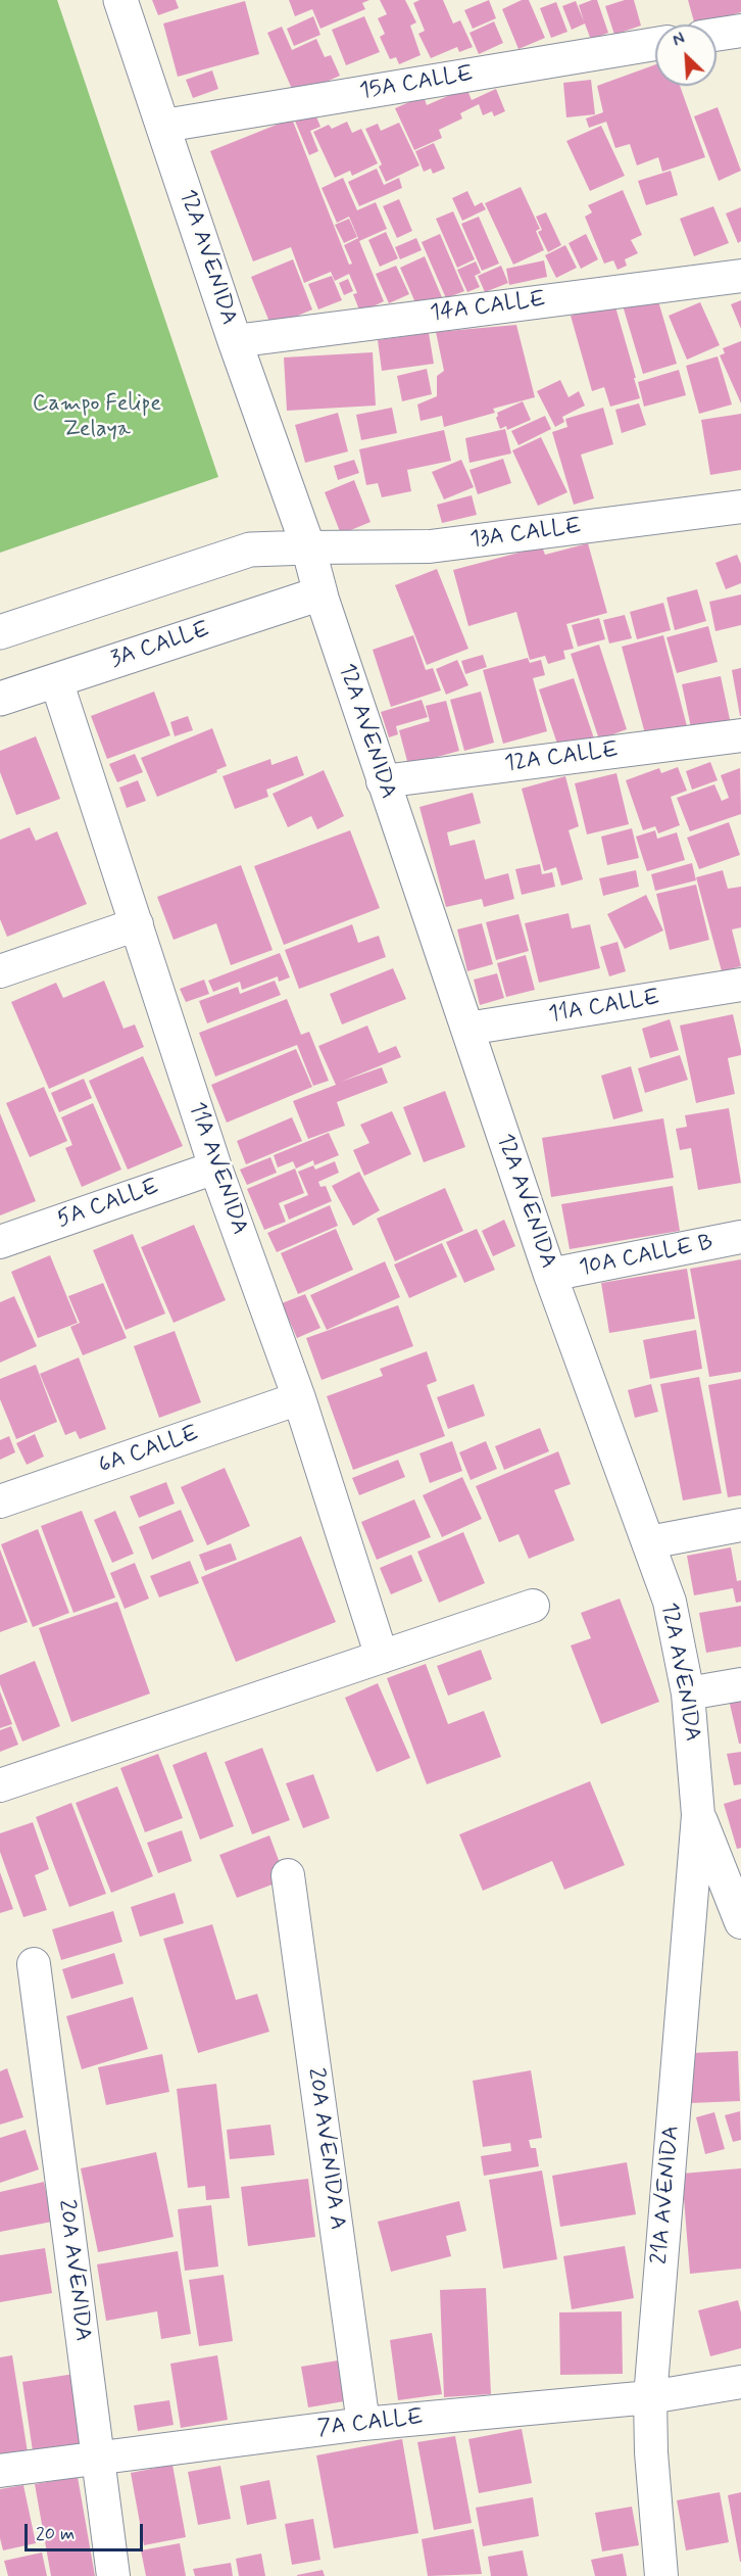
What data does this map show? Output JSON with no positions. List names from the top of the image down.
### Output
{
  "streets": {
    "street": [
      "15A CALLE",
      "12A AVENIDA",
      "14A CALLE",
      "13A CALLE",
      "3A CALLE",
      "12A CALLE",
      "11A CALLE",
      "11A AVENIDA",
      "5A CALLE",
      "10A CALLE B",
      "6A CALLE",
      "20A AVENIDA A",
      "21A AVENIDA",
      "20A AVENIDA",
      "7A CALLE"
    ]
  },
  "crossings": [
    ["15A CALLE", "12A AVENIDA"],
    ["12A AVENIDA", "14A CALLE"],
    ["12A AVENIDA", "13A CALLE"],
    ["12A AVENIDA", "3A CALLE"],
    ["12A AVENIDA", "12A CALLE"],
    ["12A AVENIDA", "11A CALLE"],
    ["12A AVENIDA", "10A CALLE B"],
    ["12A AVENIDA", "21A AVENIDA"],
    ["3A CALLE", "11A AVENIDA"],
    ["11A AVENIDA", "5A CALLE"],
    ["11A AVENIDA", "6A CALLE"],
    ["20A AVENIDA A", "7A CALLE"],
    ["21A AVENIDA", "7A CALLE"],
    ["20A AVENIDA", "7A CALLE"]
  ],
  "parks": ["Campo Felipe Zelaya"],
  "scale_bar": "20 m",
  "north": "top left"
}
